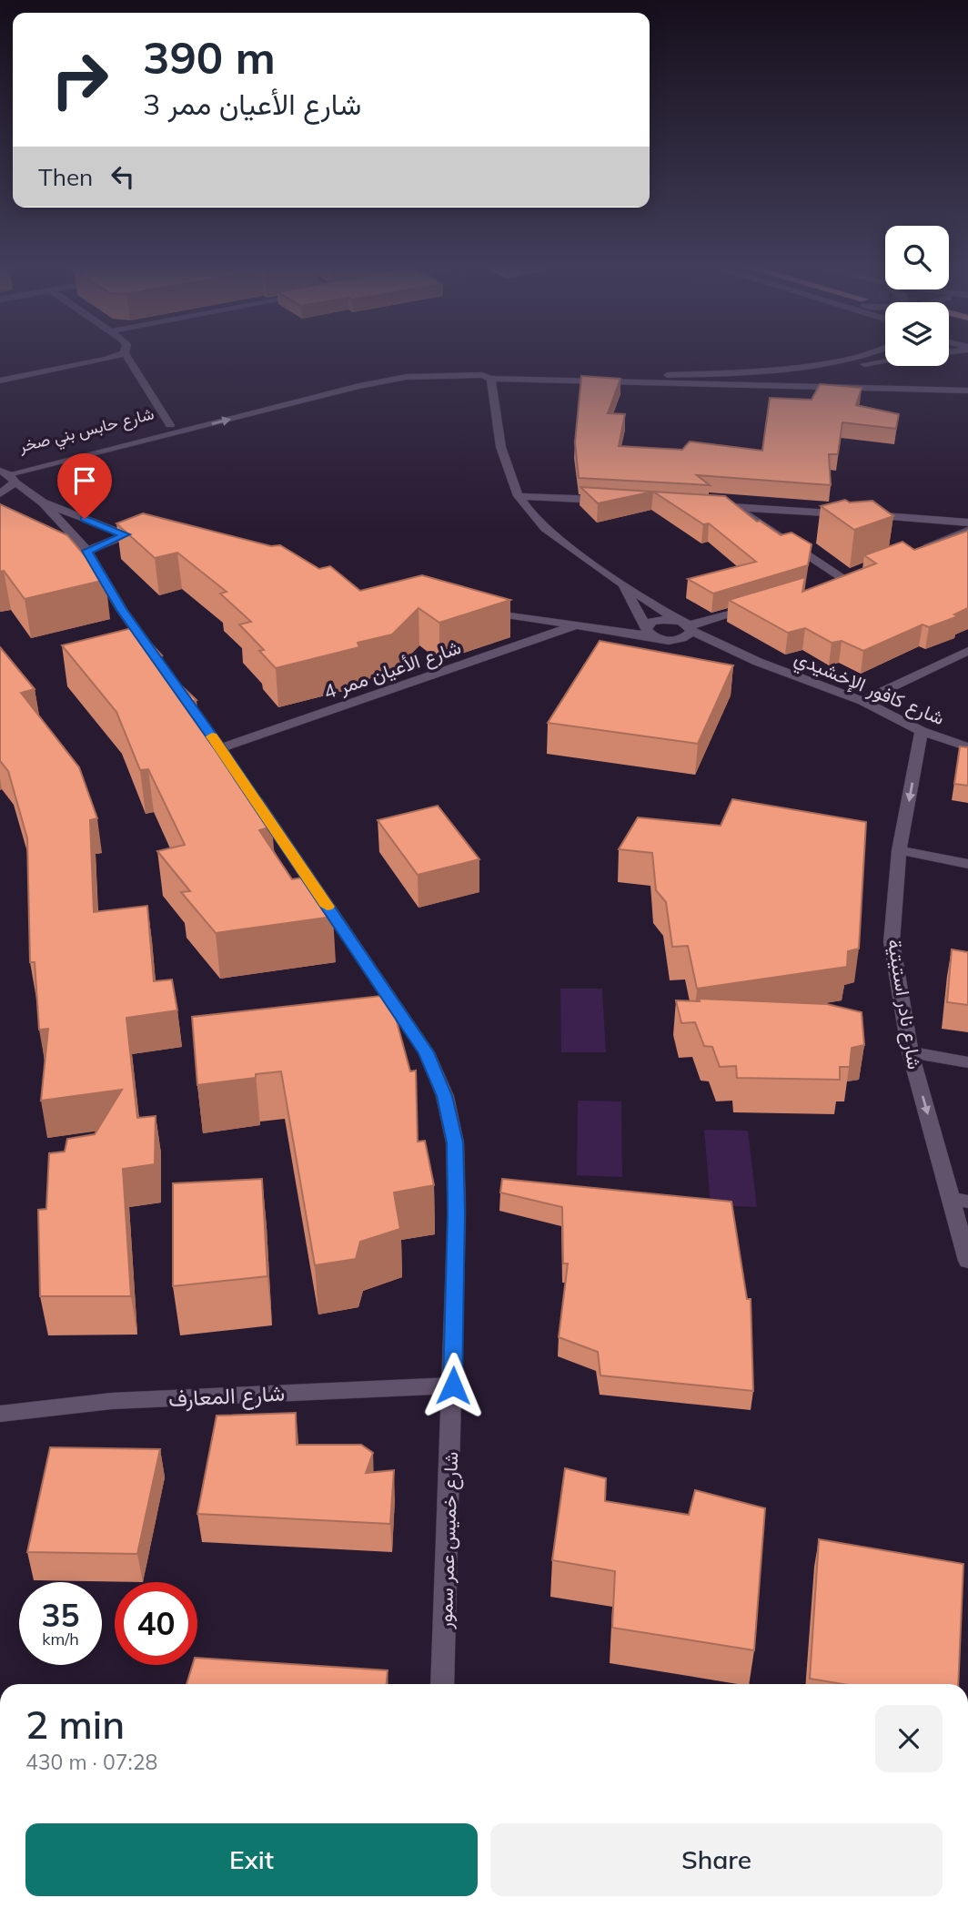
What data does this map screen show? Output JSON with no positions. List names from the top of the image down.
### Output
{
  "streets": {
    "street": [
      "شارع حابس بني صخر",
      "شارع الأعيان ممر 4",
      "شارع كافور الإخشيدي",
      "شارع نادر استيتية",
      "شارع المعارف",
      "شارع خميس عمر سمور"
    ]
  },
  "crossings": [
    ["شارع حابس بني صخر", "شارع كافور الإخشيدي"],
    ["شارع كافور الإخشيدي", "شارع نادر استيتية"],
    ["شارع المعارف", "شارع خميس عمر سمور"]
  ],
  "one_way": ["شارع نادر استيتية"],
  "page": {
    "turn": ["390 m", "شارع الأعيان ممر 3"],
    "then": "Then",
    "speed": "35 km/h",
    "limit": "40",
    "heading": ["2 min", "430 m · 07:28"],
    "buttons": ["Exit", "Share"]
  }
}
